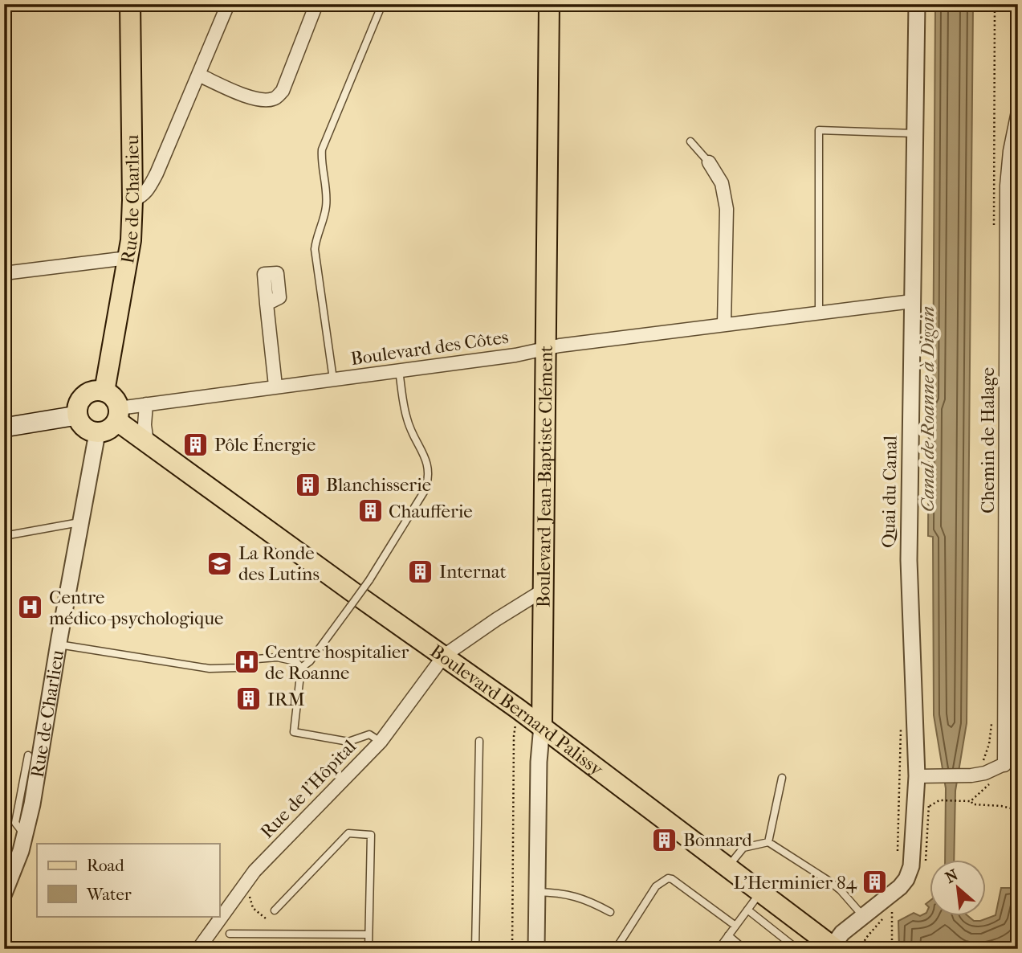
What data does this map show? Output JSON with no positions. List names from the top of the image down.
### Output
{
  "streets": {
    "main road": ["Rue de Charlieu", "Boulevard Jean-Baptiste Clément", "Boulevard Bernard Palissy"],
    "street": [
      "Boulevard des Côtes",
      "Chemin de Halage",
      "Quai du Canal",
      "Rue de l'Hôpital"
    ]
  },
  "crossings": [
    ["Rue de Charlieu", "Boulevard des Côtes"],
    ["Rue de Charlieu", "Boulevard Bernard Palissy"],
    ["Boulevard des Côtes", "Boulevard Jean-Baptiste Clément"],
    ["Boulevard des Côtes", "Quai du Canal"],
    ["Boulevard des Côtes", "Boulevard Bernard Palissy"],
    ["Boulevard Jean-Baptiste Clément", "Boulevard Bernard Palissy"],
    ["Boulevard Jean-Baptiste Clément", "Rue de l'Hôpital"],
    ["Quai du Canal", "Boulevard Bernard Palissy"],
    ["Boulevard Bernard Palissy", "Rue de l'Hôpital"]
  ],
  "water": ["Canal de Roanne à Digoin"],
  "places": {
    "building": [
      "Pôle Énergie",
      "Blanchisserie",
      "Chaufferie",
      "Internat",
      "IRM",
      "Bonnard",
      "L'Herminier 84"
    ],
    "school or university": ["La Ronde des Lutins"],
    "hospital": ["Centre médico-psychologique", "Centre hospitalier de Roanne"]
  },
  "legend": ["Road", "Water"],
  "north": "top left"
}
